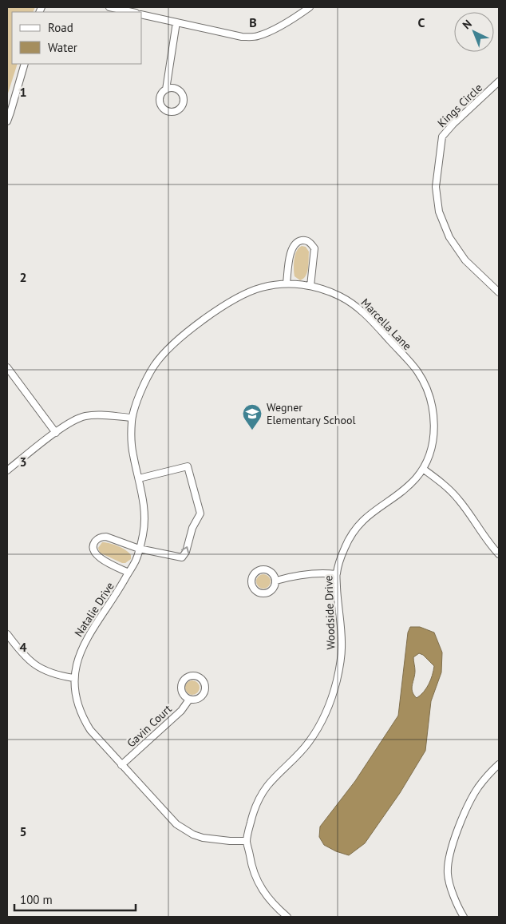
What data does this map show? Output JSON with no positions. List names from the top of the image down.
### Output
{
  "streets": {
    "street": [
      "Kings Circle",
      "Marcella Lane",
      "Natalie Drive",
      "Woodside Drive",
      "Gavin Court"
    ]
  },
  "crossings": [
    ["Marcella Lane", "Natalie Drive"],
    ["Marcella Lane", "Woodside Drive"],
    ["Natalie Drive", "Woodside Drive"],
    ["Natalie Drive", "Gavin Court"]
  ],
  "places": {
    "school or university": ["Wegner Elementary School"]
  },
  "legend": ["Road", "Water"],
  "scale_bar": "100 m",
  "north": "top left",
  "grid": {
    "columns": ["B", "C"],
    "rows": [
      "1",
      "2",
      "3",
      "4",
      "5"
    ]
  }
}
